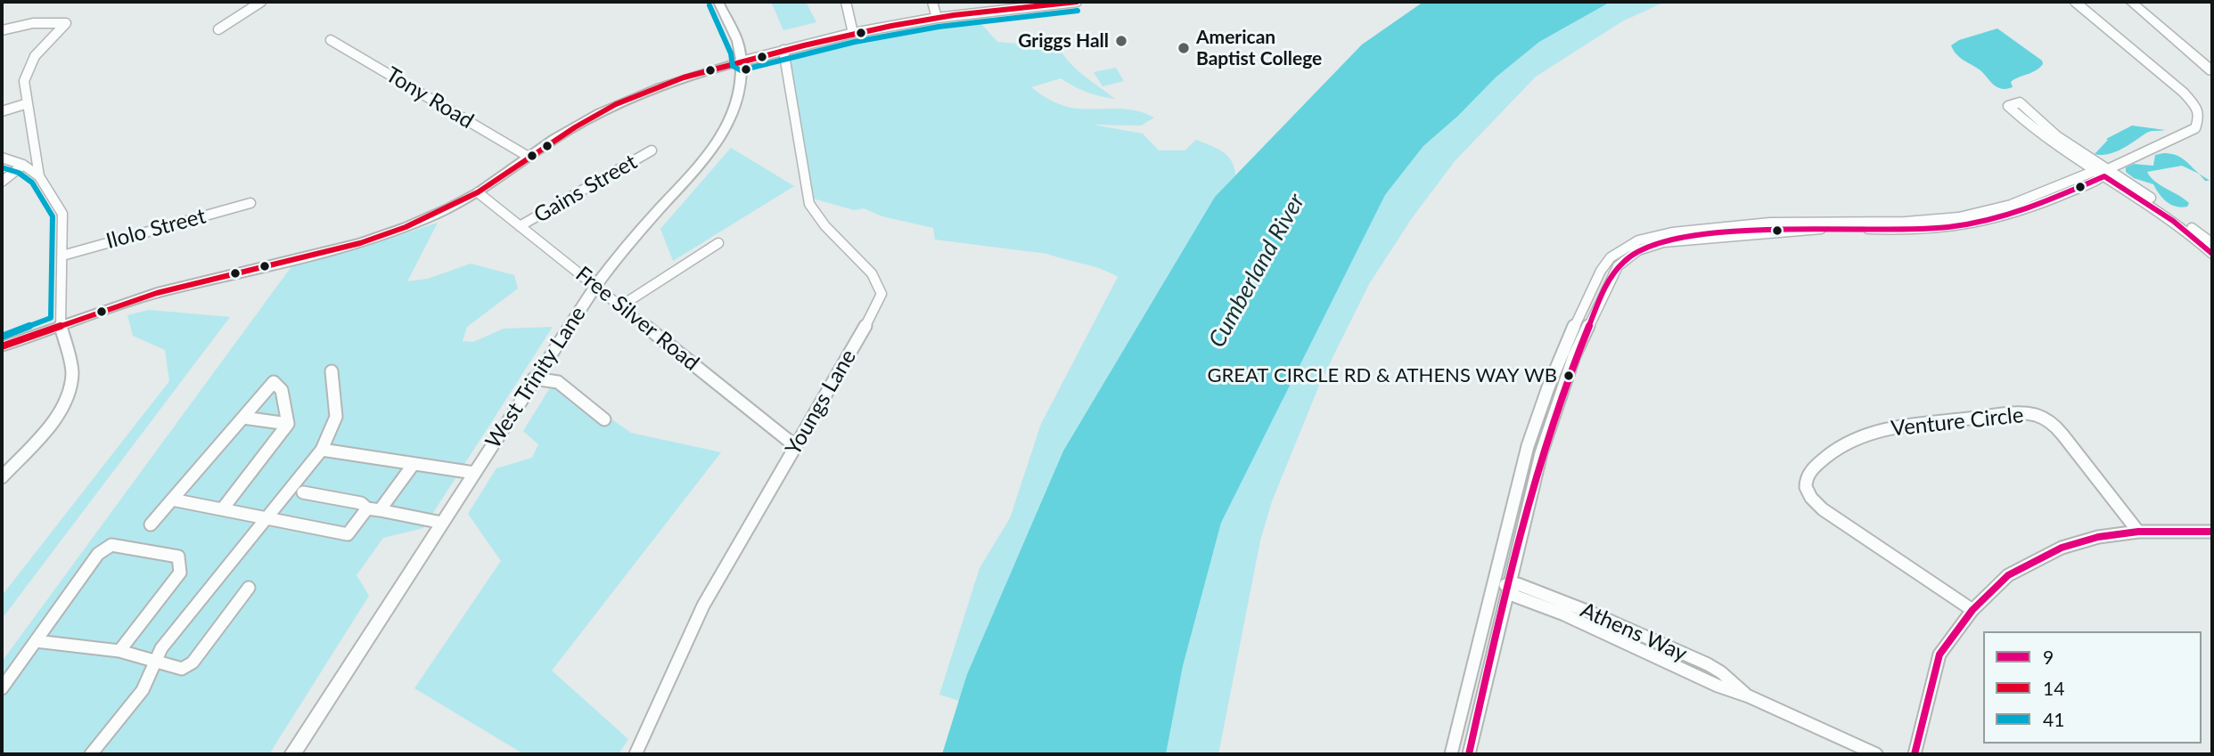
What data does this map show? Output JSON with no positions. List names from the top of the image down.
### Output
{
  "streets": {
    "main road": ["West Trinity Lane"],
    "street": [
      "Tony Road",
      "Gains Street",
      "Ilolo Street",
      "Free Silver Road",
      "Youngs Lane",
      "Venture Circle",
      "Athens Way"
    ]
  },
  "crossings": [
    ["Gains Street", "Free Silver Road"],
    ["Free Silver Road", "West Trinity Lane"],
    ["Free Silver Road", "Youngs Lane"]
  ],
  "water": ["Cumberland River"],
  "places": ["Griggs Hall", "American Baptist College", "GREAT CIRCLE RD & ATHENS WAY WB"],
  "lines": ["transit line 14", "transit line 41", "transit line 9"],
  "legend": ["9", "14", "41"]
}
